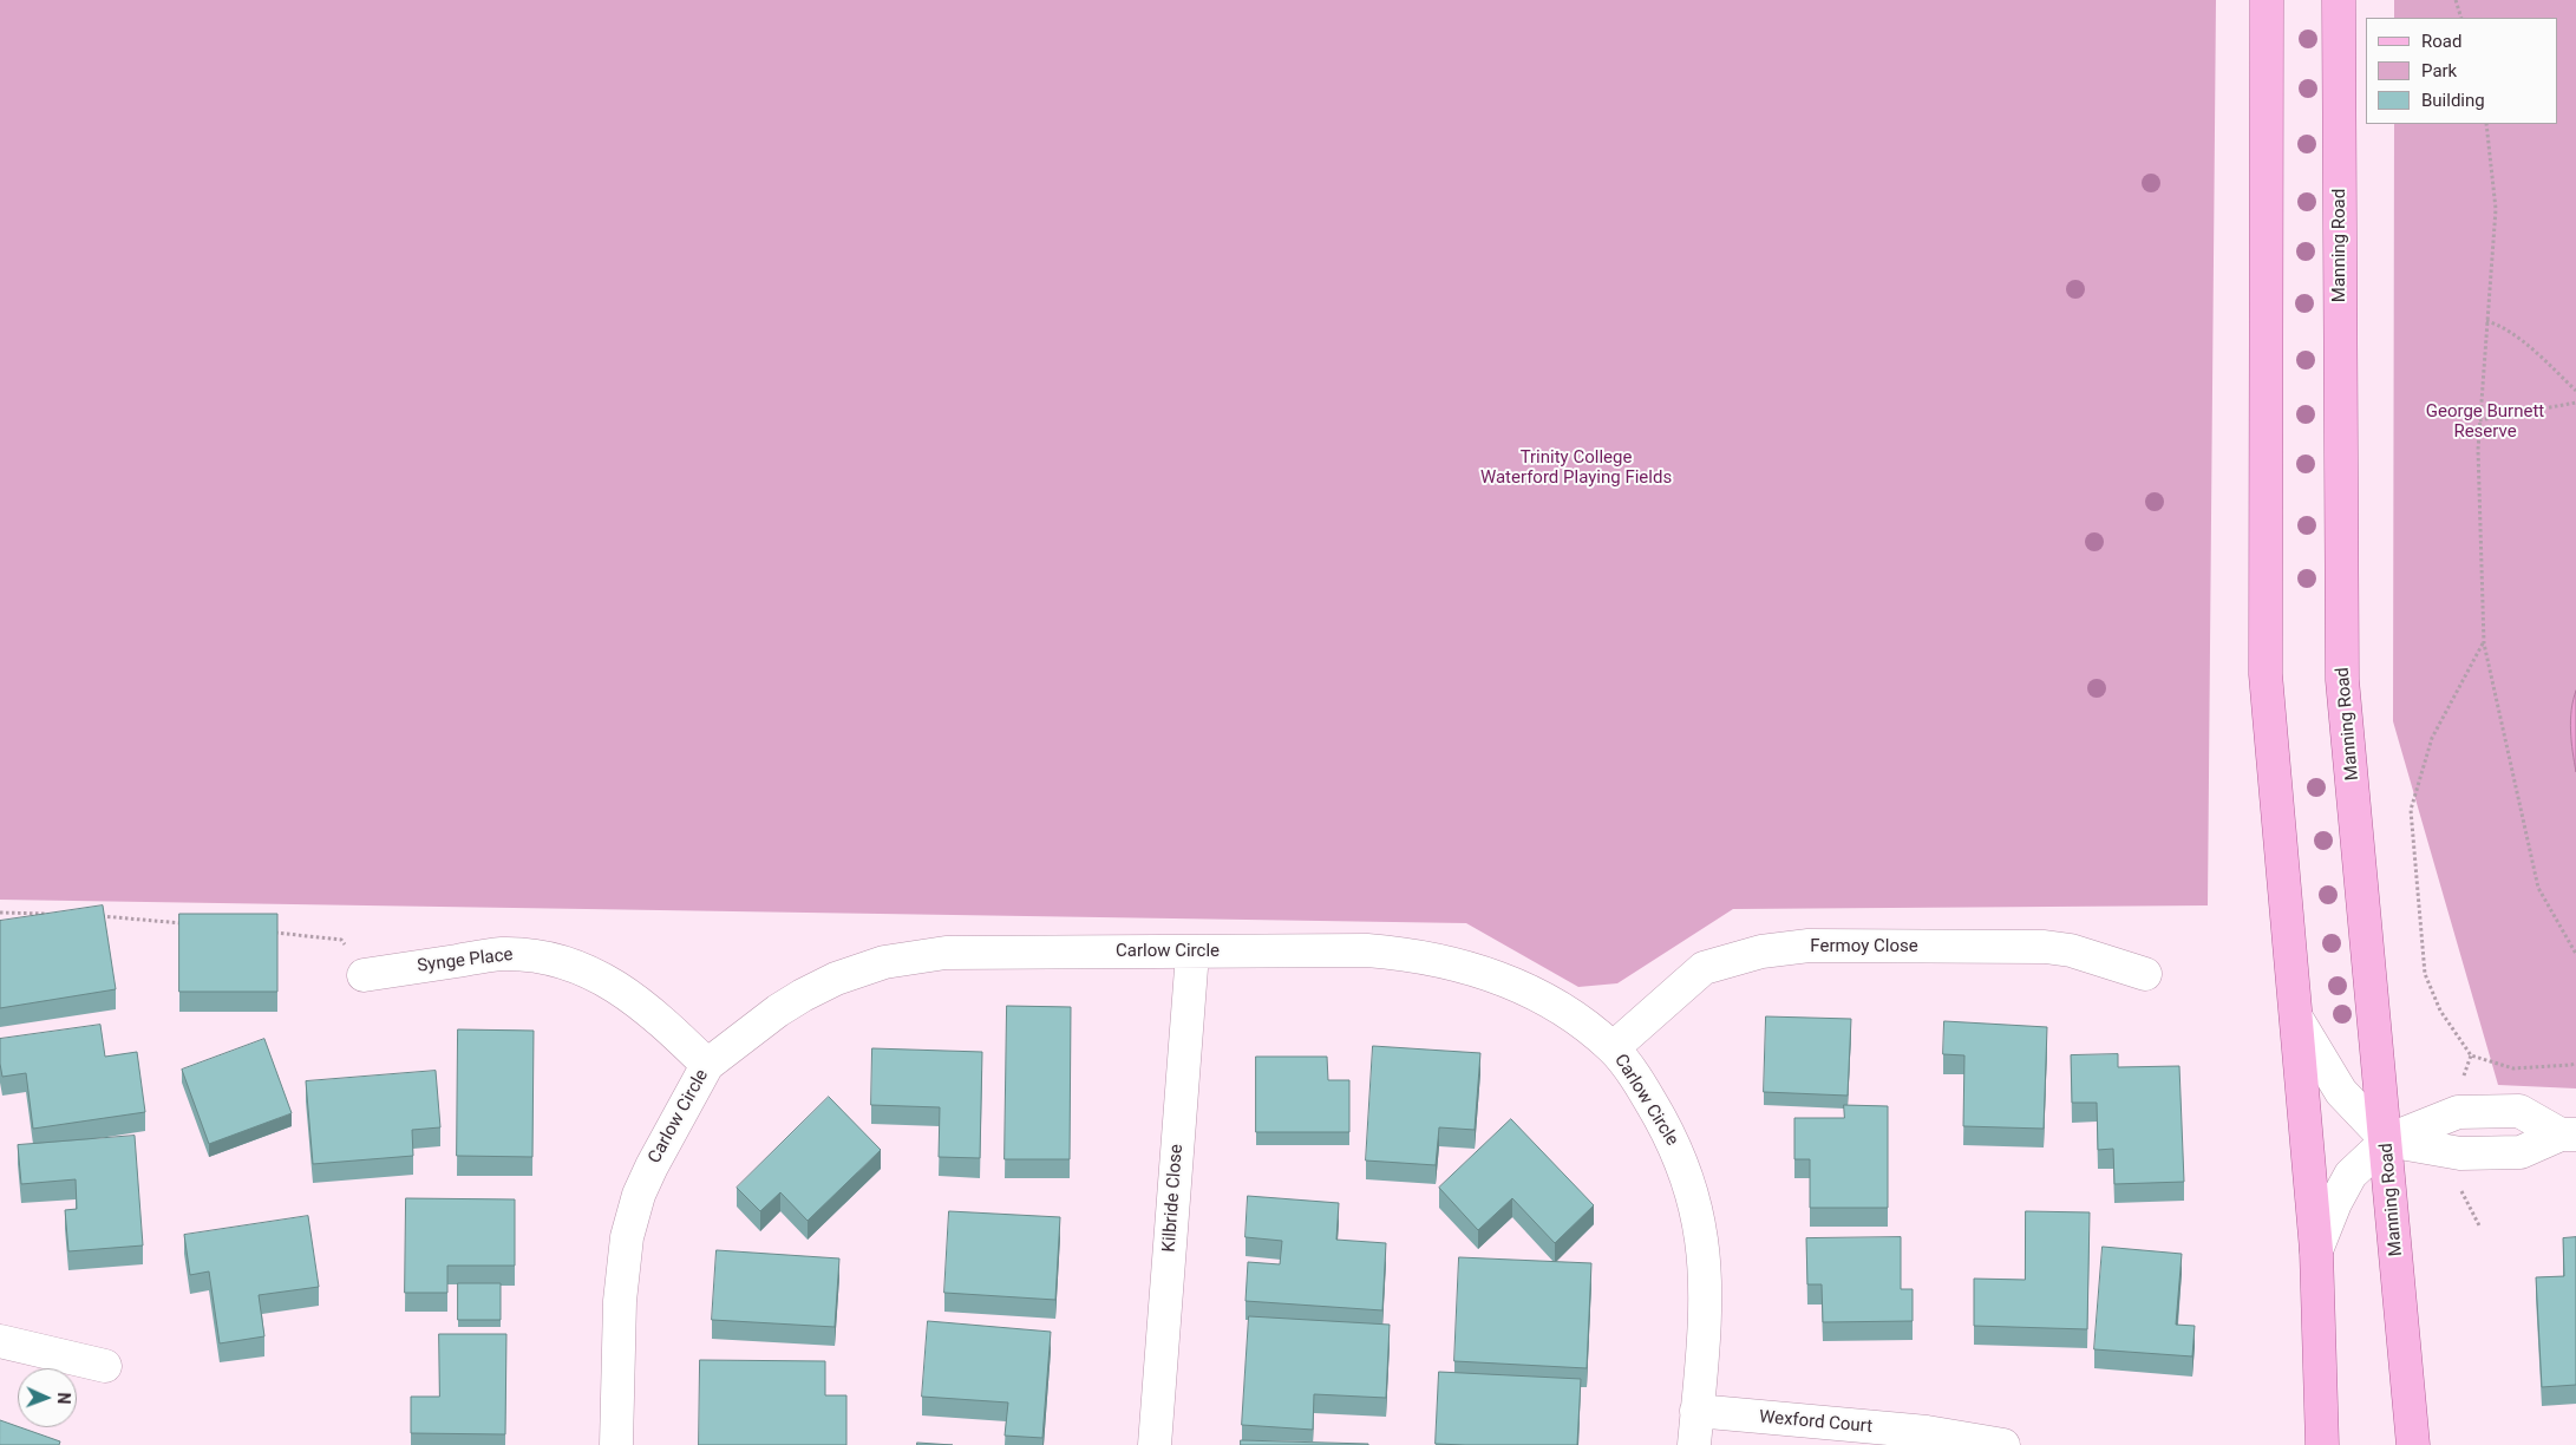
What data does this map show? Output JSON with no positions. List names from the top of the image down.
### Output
{
  "streets": {
    "main road": ["Manning Road"],
    "street": [
      "Fermoy Close",
      "Carlow Circle",
      "Synge Place",
      "Kilbride Close",
      "Wexford Court"
    ]
  },
  "crossings": [
    ["Fermoy Close", "Carlow Circle"],
    ["Carlow Circle", "Synge Place"],
    ["Carlow Circle", "Kilbride Close"],
    ["Carlow Circle", "Wexford Court"]
  ],
  "parks": ["George Burnett Reserve", "Trinity College Waterford Playing Fields"],
  "legend": ["Road", "Park", "Building"],
  "north": "right"
}
